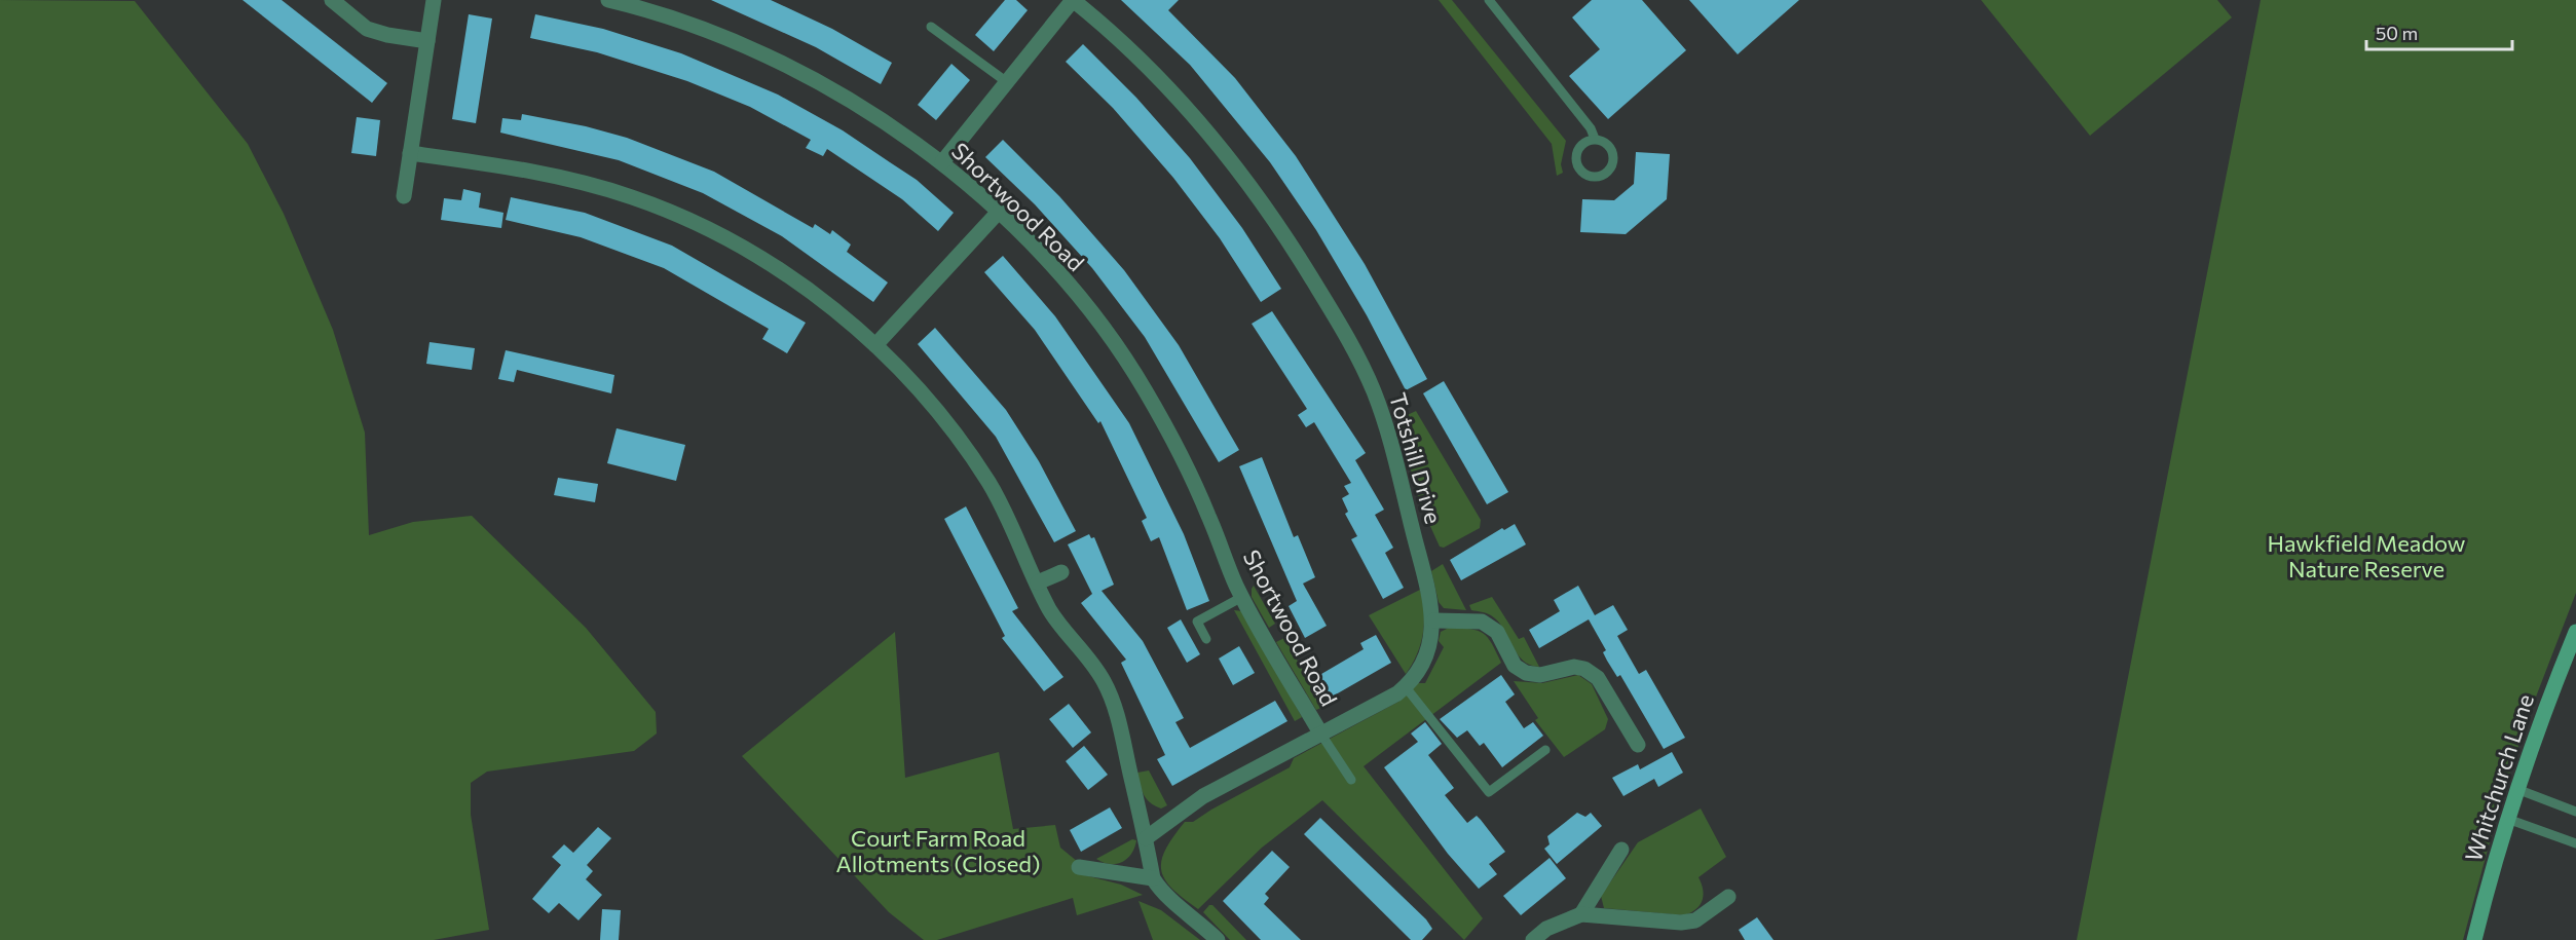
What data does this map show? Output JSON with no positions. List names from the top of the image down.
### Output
{
  "streets": {
    "street": ["Shortwood Road", "Totshill Drive", "Whitchurch Lane"]
  },
  "crossings": [
    ["Shortwood Road", "Totshill Drive"]
  ],
  "parks": ["Hawkfield Meadow Nature Reserve", "Court Farm Road Allotments (Closed)"],
  "scale_bar": "50 m"
}
